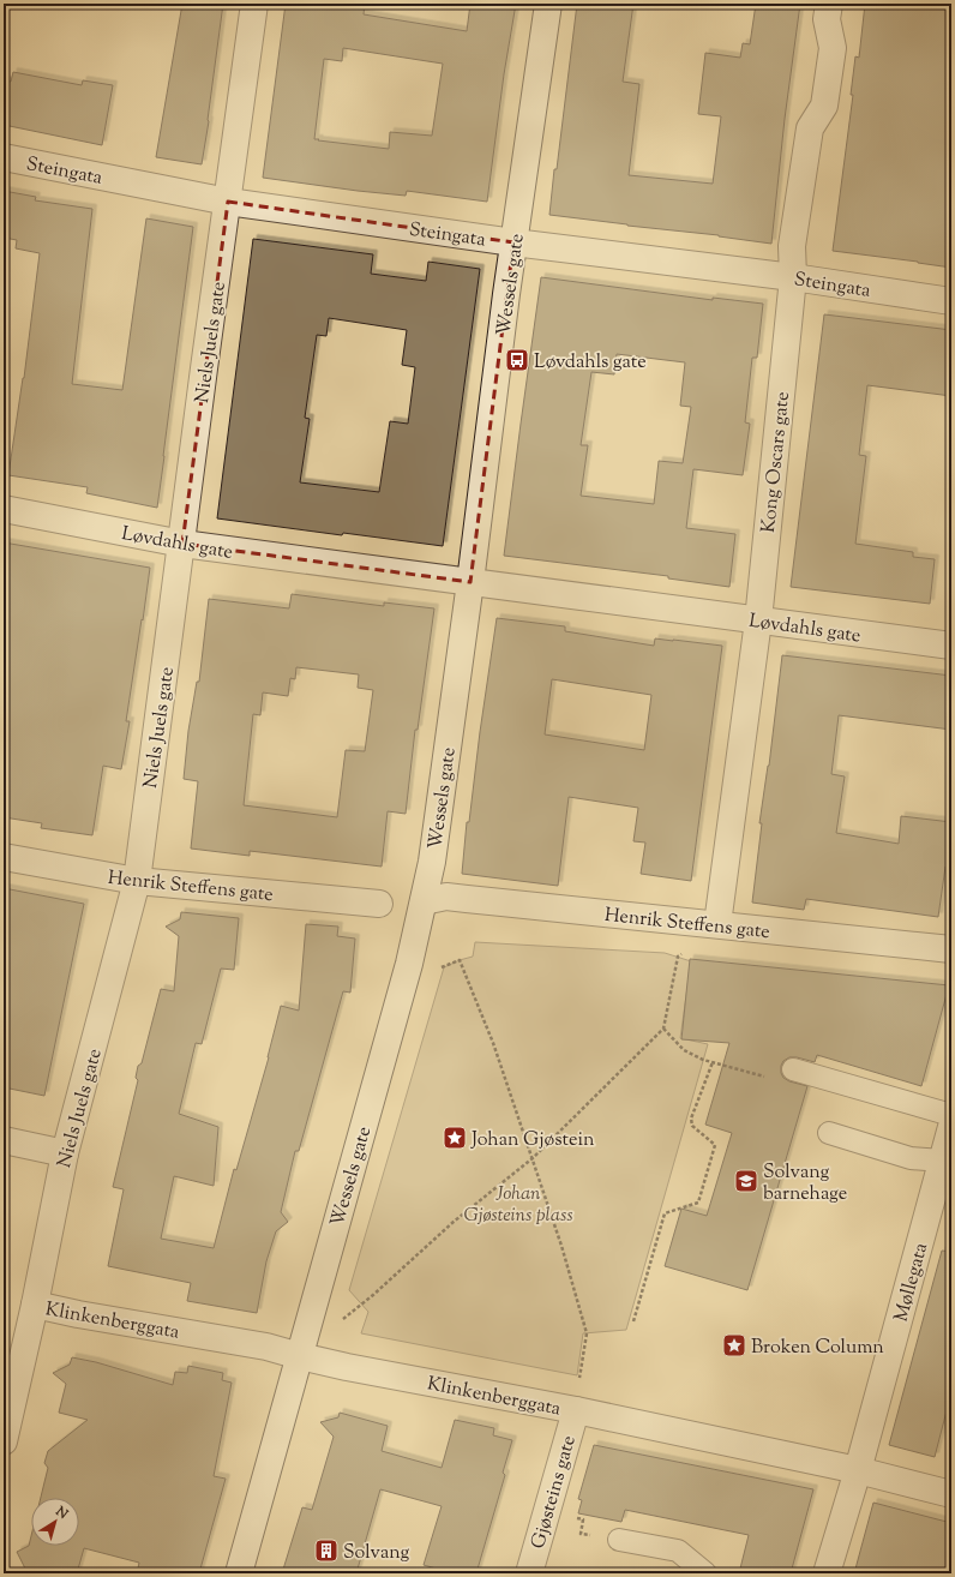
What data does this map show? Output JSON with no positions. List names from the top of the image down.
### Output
{
  "streets": {
    "street": [
      "Steingata",
      "Wessels gate",
      "Niels Juels gate",
      "Kong Oscars gate",
      "Løvdahls gate",
      "Henrik Steffens gate",
      "Møllegata",
      "Klinkenberggata",
      "Gjøsteins gate"
    ]
  },
  "crossings": [
    ["Steingata", "Wessels gate"],
    ["Steingata", "Niels Juels gate"],
    ["Steingata", "Kong Oscars gate"],
    ["Wessels gate", "Løvdahls gate"],
    ["Wessels gate", "Henrik Steffens gate"],
    ["Wessels gate", "Klinkenberggata"],
    ["Niels Juels gate", "Løvdahls gate"],
    ["Niels Juels gate", "Henrik Steffens gate"],
    ["Niels Juels gate", "Klinkenberggata"],
    ["Kong Oscars gate", "Løvdahls gate"],
    ["Kong Oscars gate", "Henrik Steffens gate"],
    ["Møllegata", "Klinkenberggata"],
    ["Klinkenberggata", "Gjøsteins gate"]
  ],
  "parks": ["Johan Gjøsteins plass"],
  "places": {
    "bus stop": ["Løvdahls gate"],
    "place": ["Johan Gjøstein", "Broken Column"],
    "school or university": ["Solvang barnehage"],
    "building": ["Solvang"]
  },
  "north": "top right"
}
